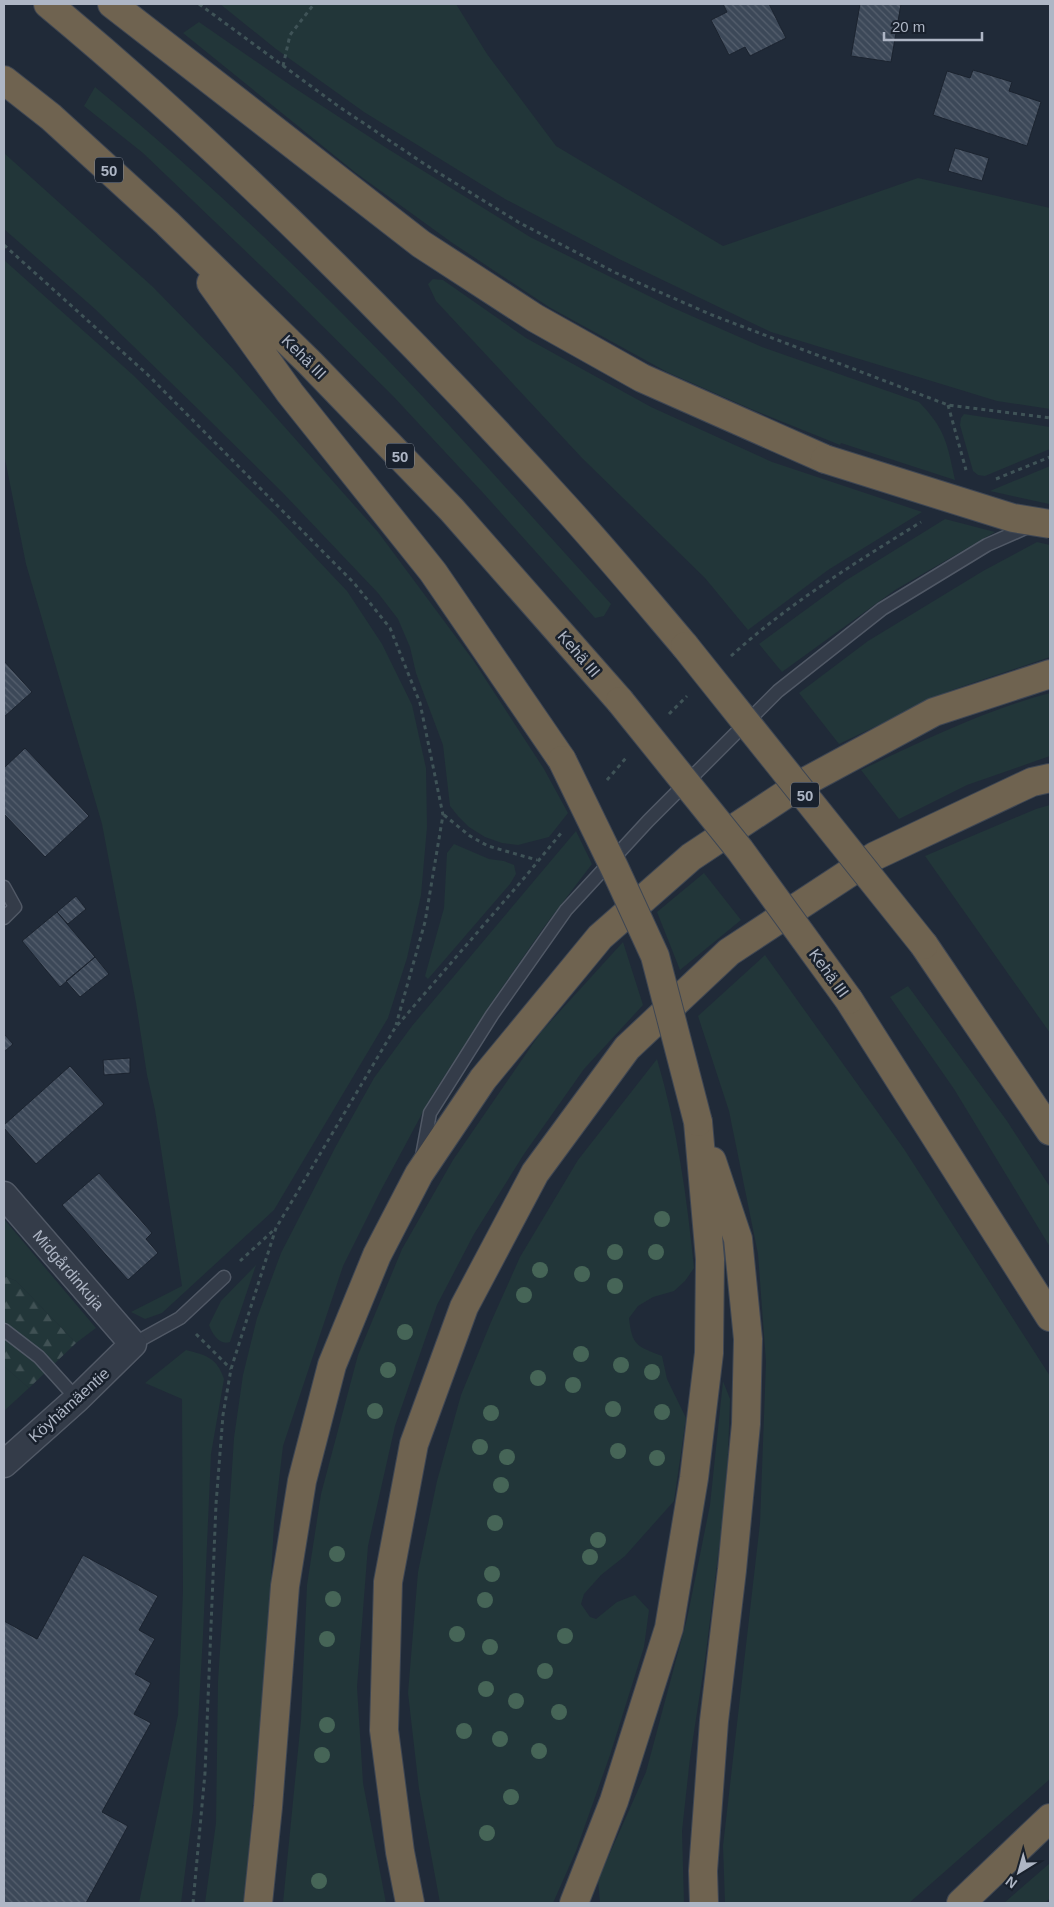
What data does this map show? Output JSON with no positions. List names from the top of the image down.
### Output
{
  "streets": {
    "highway": ["50", "Kehä III"],
    "street": ["Midgårdinkuja", "Köyhämäentie"]
  },
  "crossings": [
    ["Midgårdinkuja", "Köyhämäentie"]
  ],
  "scale_bar": "20 m",
  "north": "bottom left"
}
